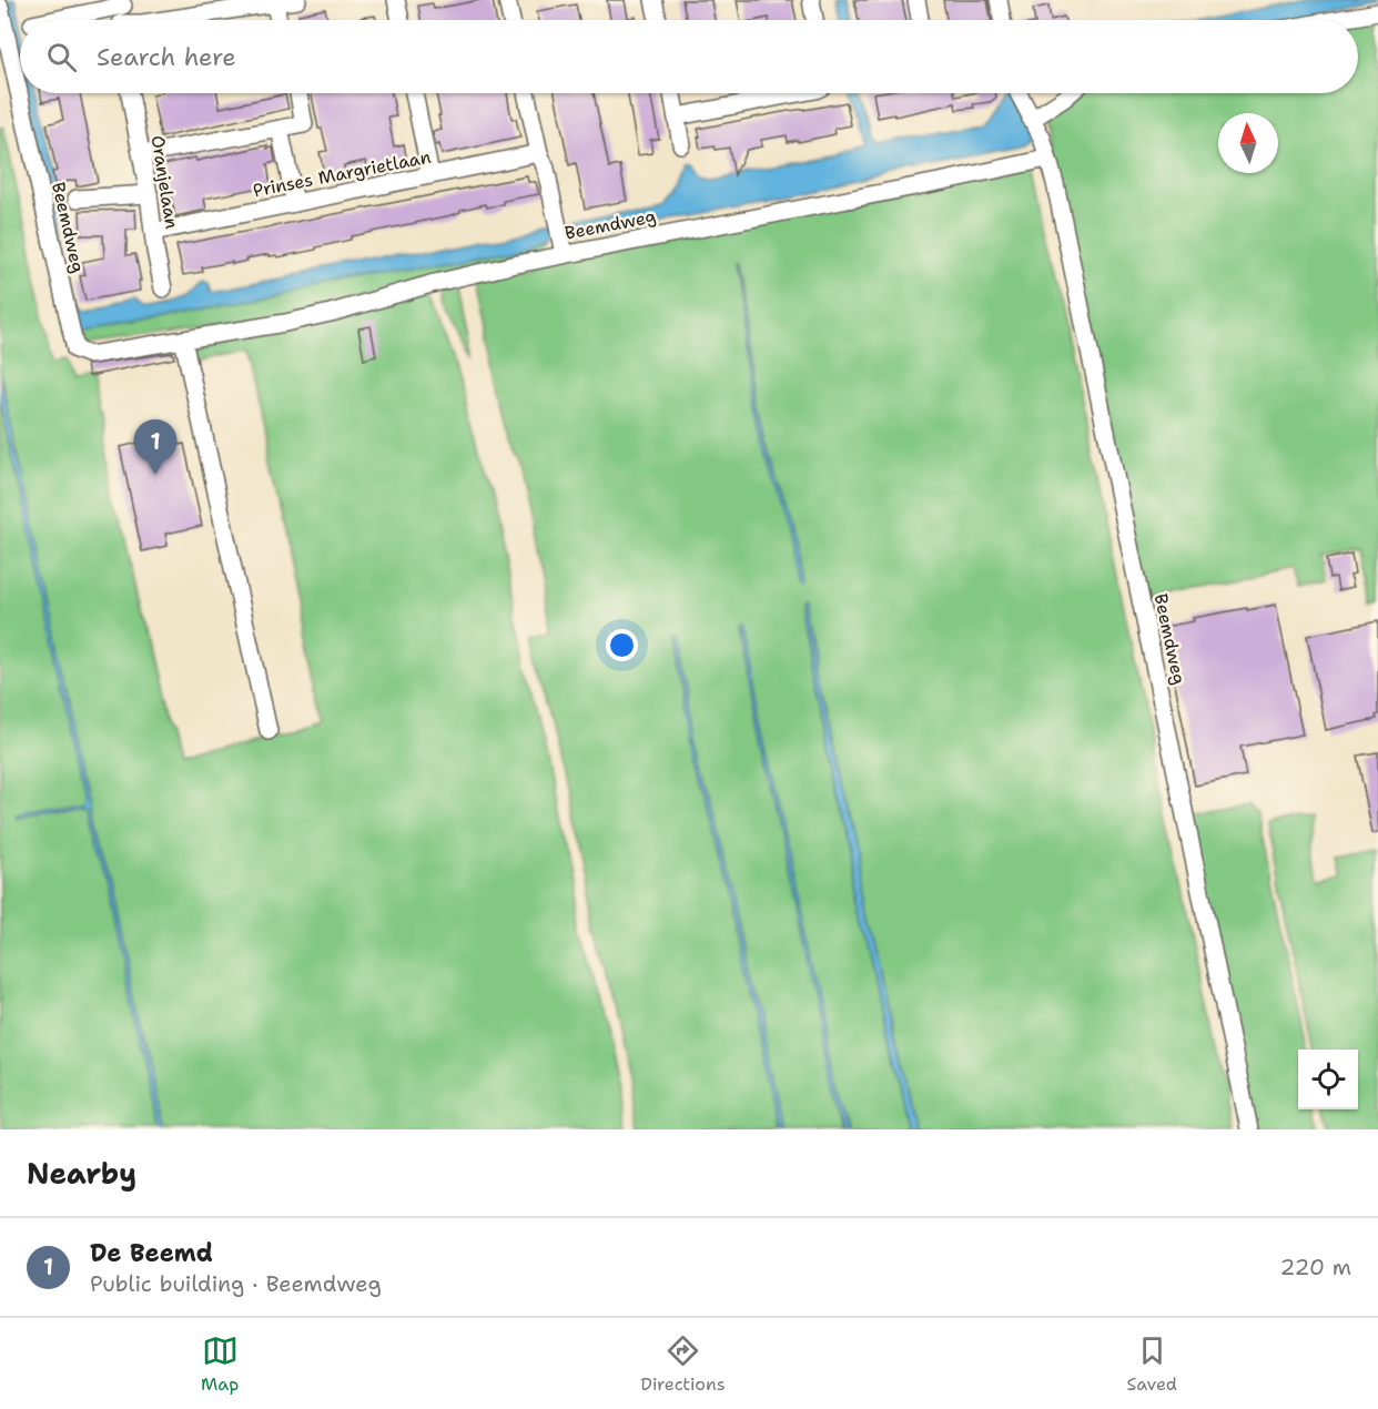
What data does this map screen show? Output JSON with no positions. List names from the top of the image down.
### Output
{
  "streets": {
    "street": ["Prinses Margrietlaan", "Oranjelaan", "Beemdweg"]
  },
  "crossings": [
    ["Prinses Margrietlaan", "Oranjelaan"]
  ],
  "north": "top",
  "page": {
    "search": "Search here",
    "pins": "1",
    "heading": "Nearby",
    "list": [
      {
        "mark": "1",
        "name": "De Beemd",
        "note": "Public building · Beemdweg",
        "value": "220 m"
      }
    ],
    "nav": ["Map", "Directions", "Saved"]
  }
}
